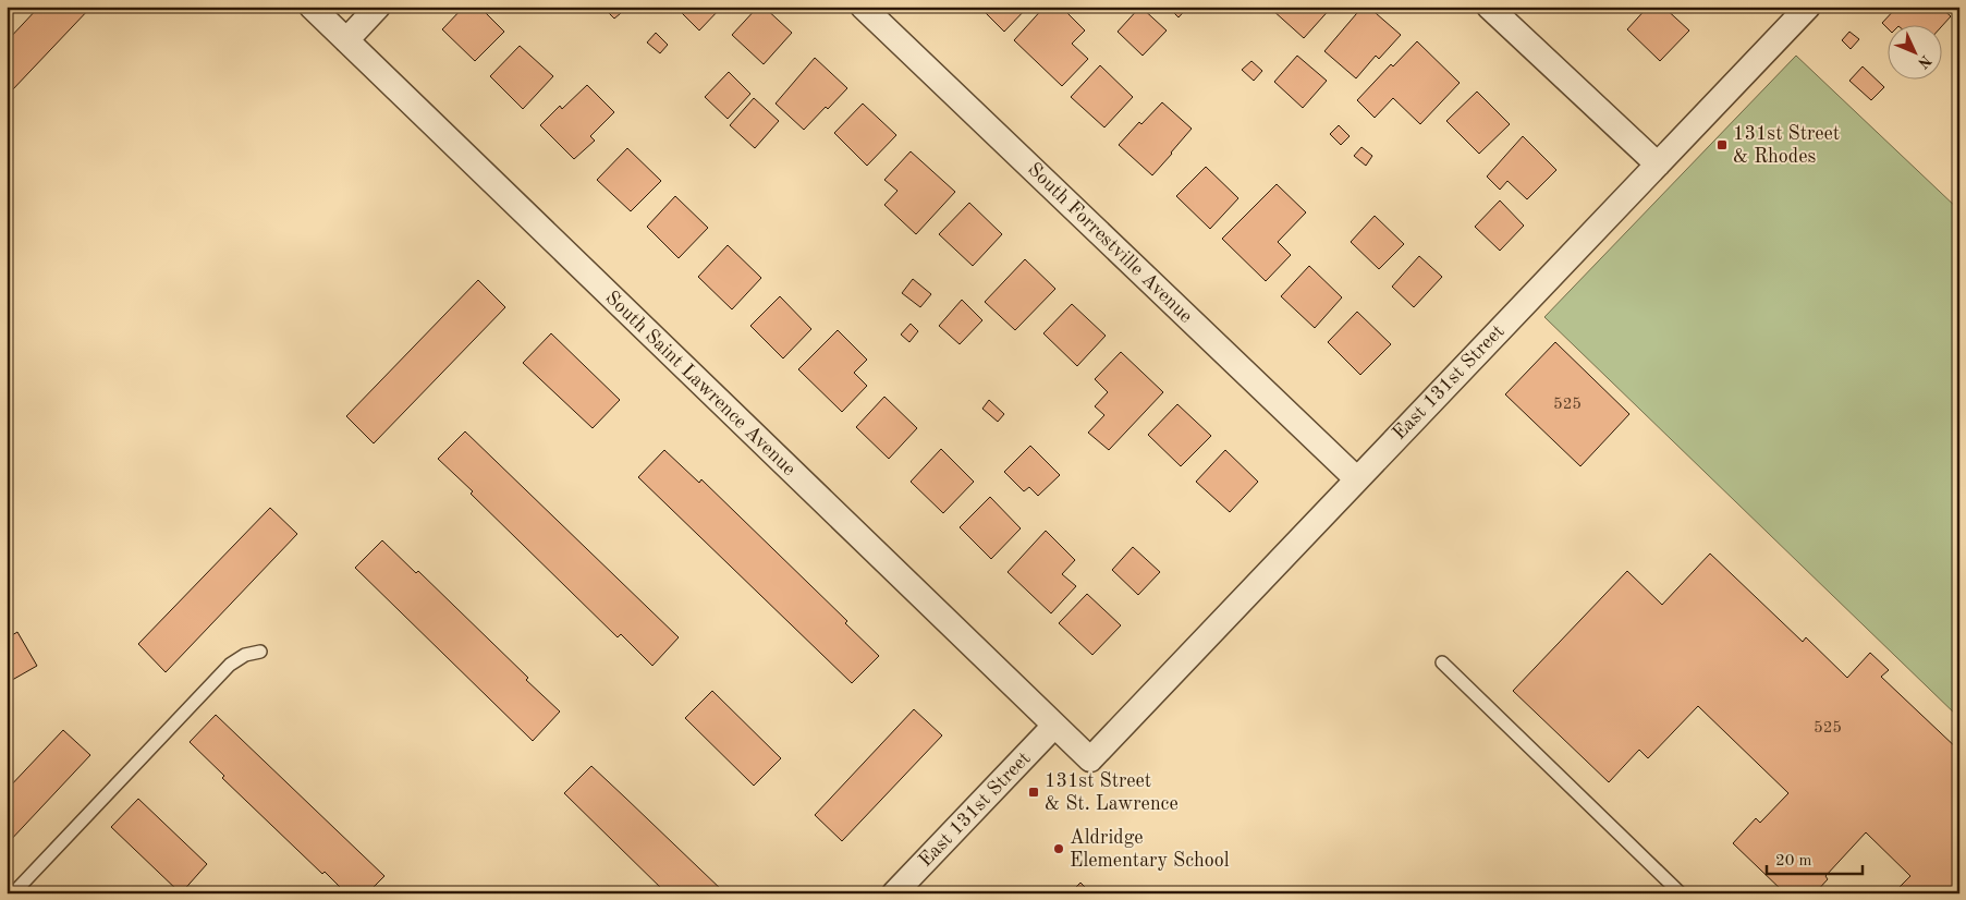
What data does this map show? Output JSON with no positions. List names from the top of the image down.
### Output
{
  "streets": {
    "street": ["South Forrestville Avenue", "East 131st Street", "South Saint Lawrence Avenue"]
  },
  "crossings": [
    ["South Forrestville Avenue", "East 131st Street"],
    ["East 131st Street", "South Saint Lawrence Avenue"]
  ],
  "places": {
    "transit": ["131st Street & Rhodes", "131st Street & St. Lawrence"],
    "other": ["Aldridge Elementary School"]
  },
  "house_numbers": ["525", "525"],
  "scale_bar": "20 m",
  "north": "bottom right"
}
